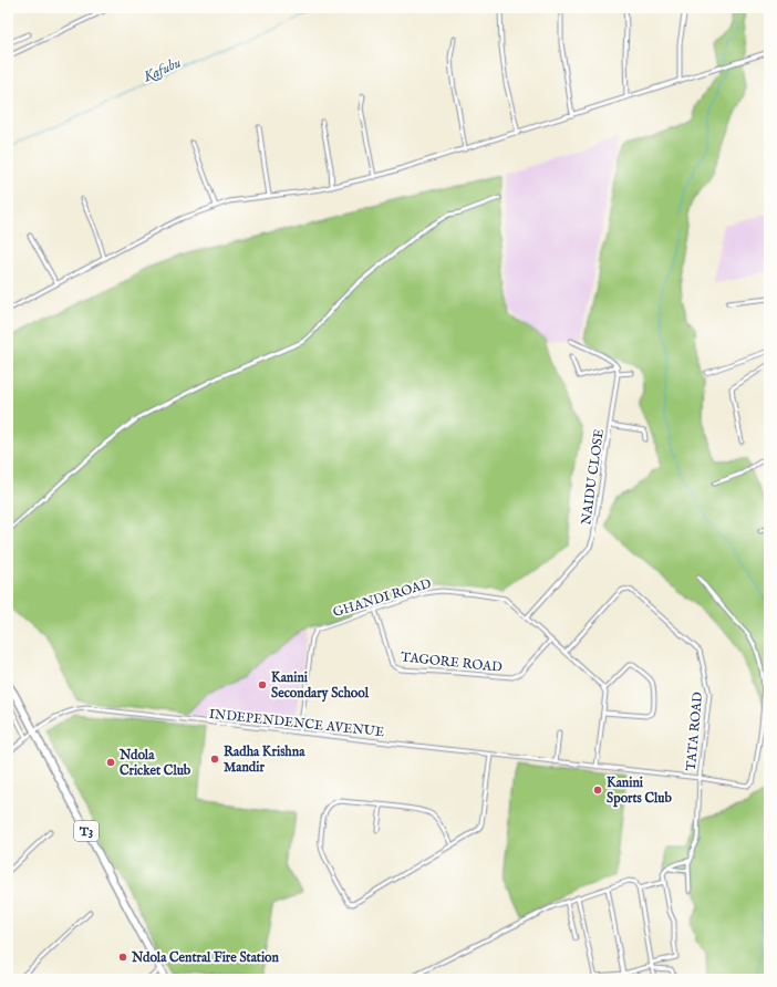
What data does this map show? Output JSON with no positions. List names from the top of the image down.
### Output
{
  "streets": {
    "highway": ["T3"],
    "street": [
      "NAIDU CLOSE",
      "GHANDI ROAD",
      "TAGORE ROAD",
      "INDEPENDENCE AVENUE",
      "TATA ROAD"
    ]
  },
  "crossings": [
    ["NAIDU CLOSE", "GHANDI ROAD"],
    ["GHANDI ROAD", "TAGORE ROAD"],
    ["GHANDI ROAD", "INDEPENDENCE AVENUE"],
    ["GHANDI ROAD", "TATA ROAD"],
    ["INDEPENDENCE AVENUE", "TATA ROAD"],
    ["INDEPENDENCE AVENUE", "T3"]
  ],
  "water": ["Kafubu"],
  "places": [
    "Kanini Secondary School",
    "Radha Krishna Mandir",
    "Ndola Cricket Club",
    "Kanini Sports Club",
    "Ndola Central Fire Station"
  ]
}
